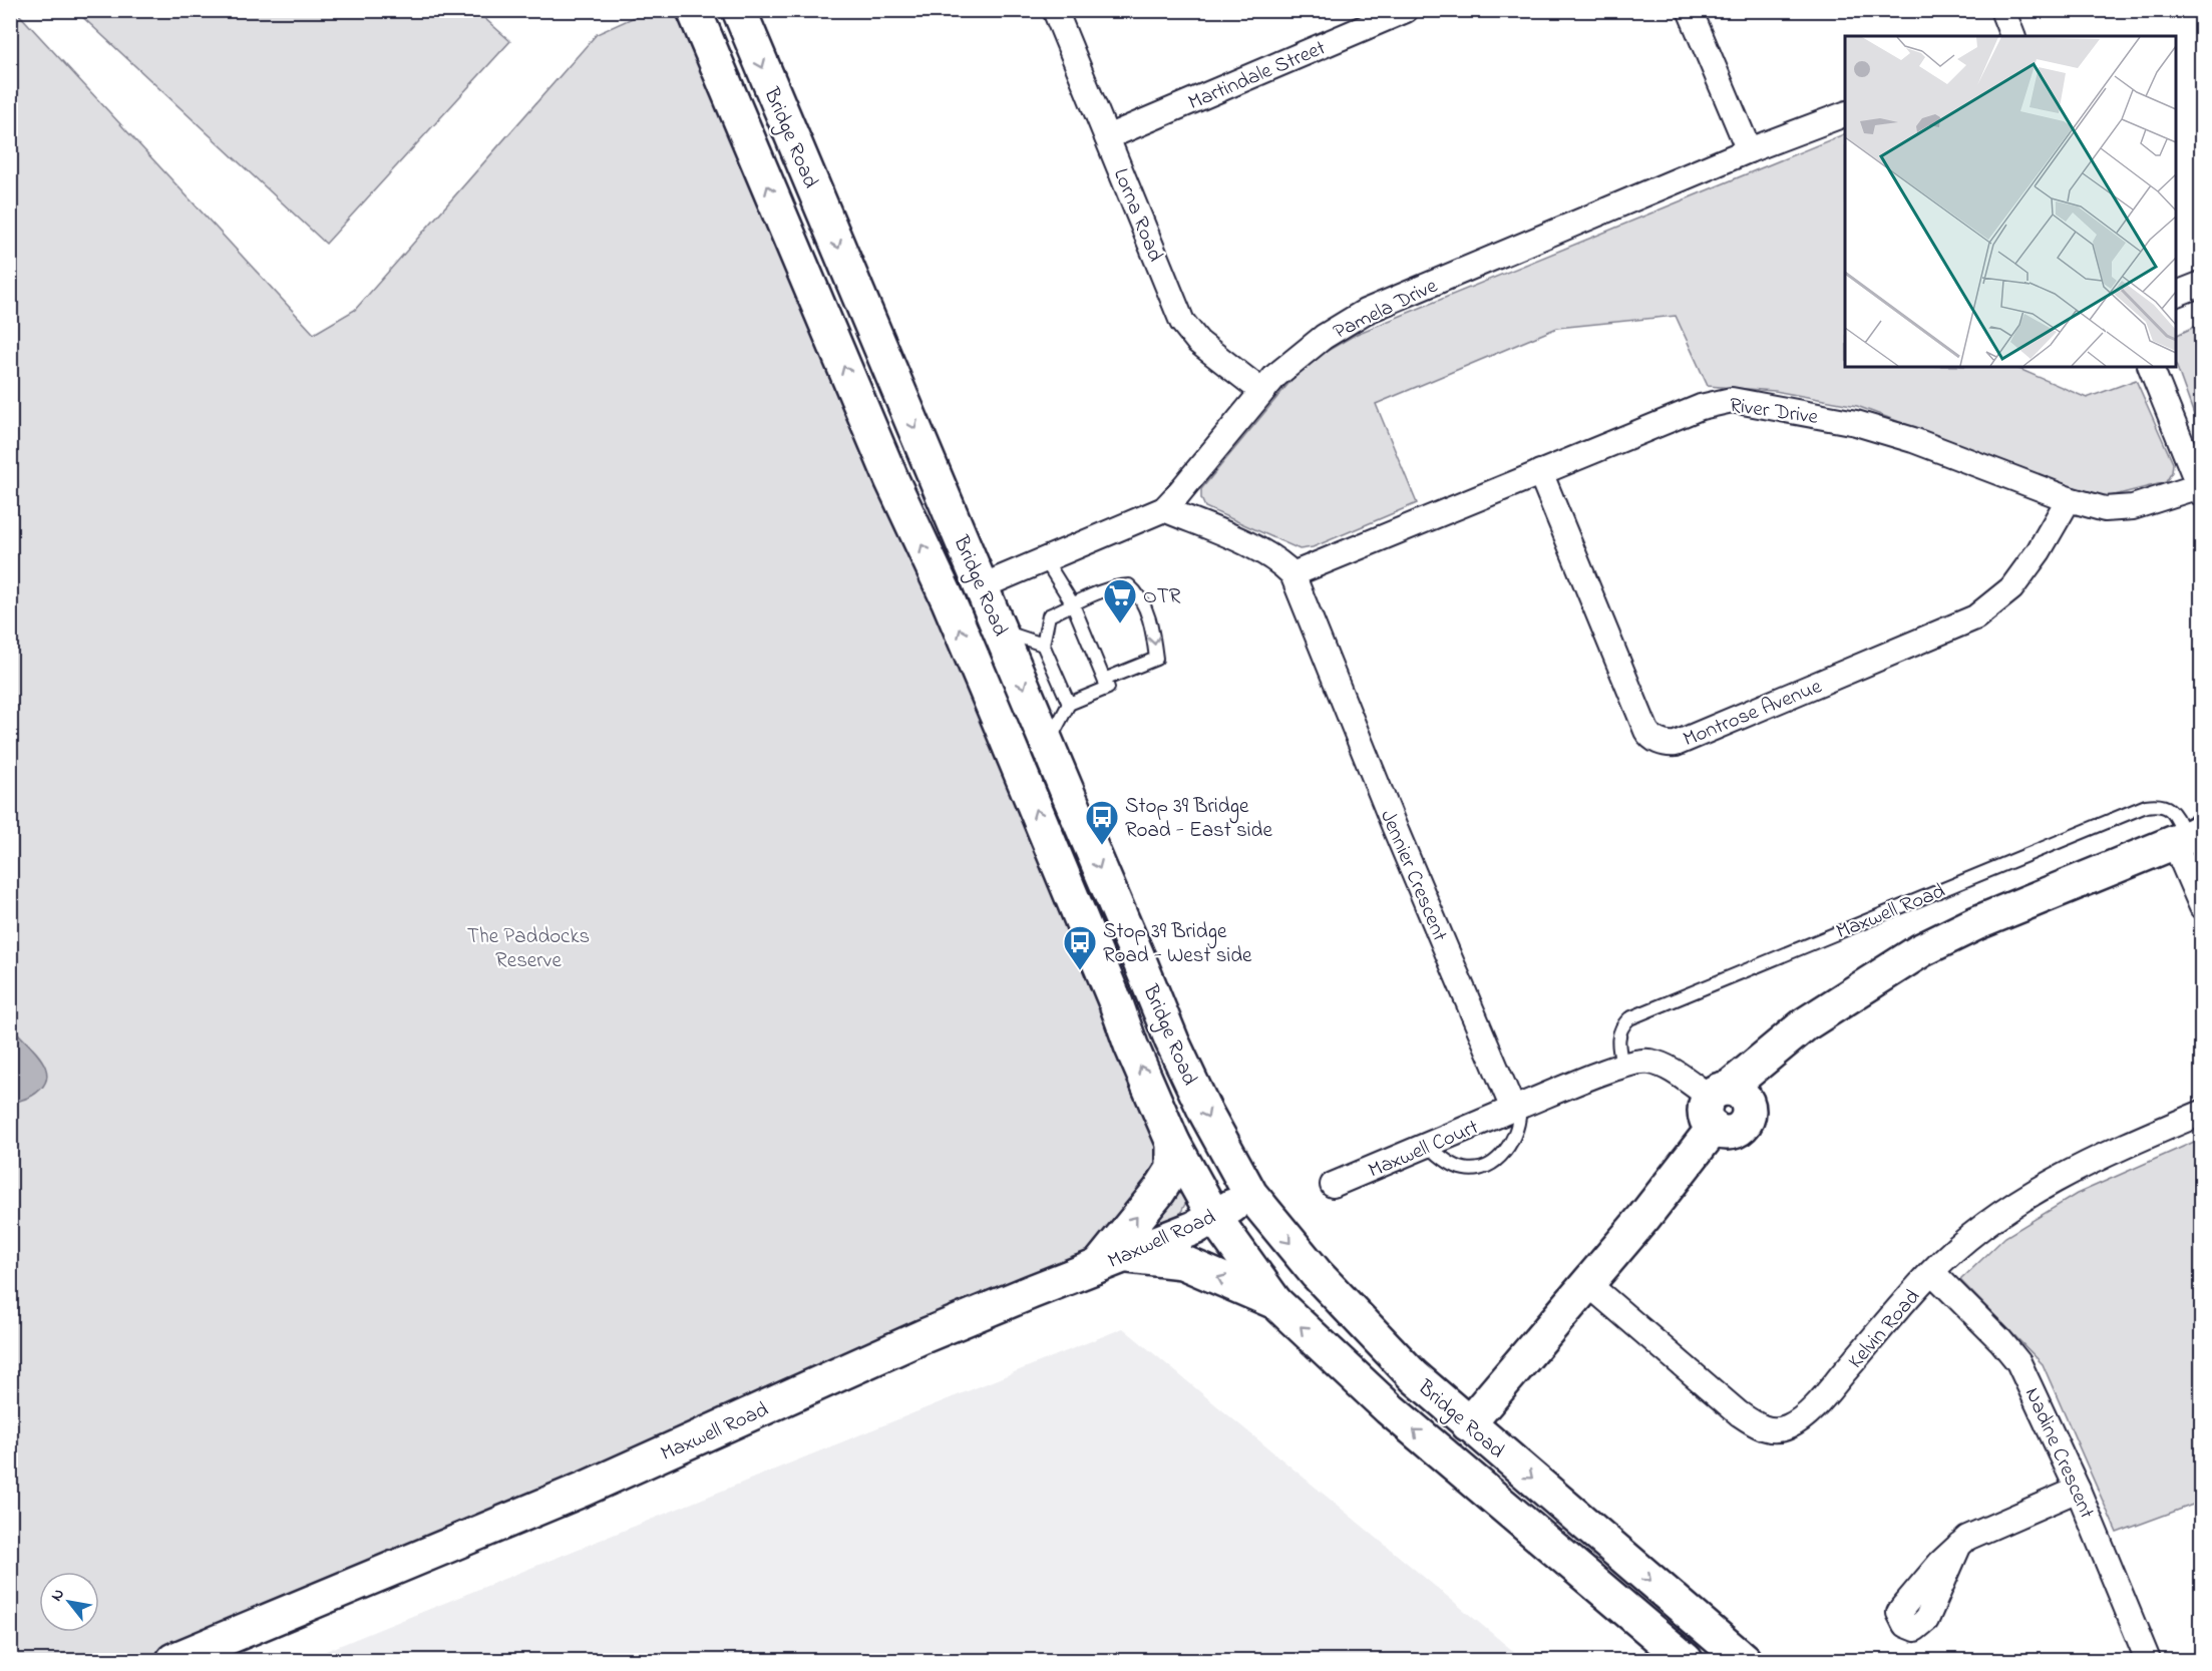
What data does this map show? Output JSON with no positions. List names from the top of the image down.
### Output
{
  "streets": {
    "main road": ["Bridge Road", "Maxwell Road"],
    "street": [
      "Martindale Street",
      "Lorna Road",
      "Pamela Drive",
      "River Drive",
      "Montrose Avenue",
      "Jennier Crescent",
      "Maxwell Court",
      "Kelvin Road",
      "Nadine Crescent"
    ]
  },
  "crossings": [
    ["Martindale Street", "Lorna Road"],
    ["Bridge Road", "Pamela Drive"],
    ["Bridge Road", "Maxwell Road"],
    ["Lorna Road", "Pamela Drive"],
    ["River Drive", "Montrose Avenue"],
    ["River Drive", "Jennier Crescent"],
    ["Jennier Crescent", "Maxwell Court"],
    ["Kelvin Road", "Nadine Crescent"]
  ],
  "parks": ["The Paddocks Reserve"],
  "places": {
    "supermarket": ["OTR"],
    "bus stop": ["Stop 39 Bridge Road - East side", "Stop 39 Bridge Road - West side"]
  },
  "north": "top left"
}
